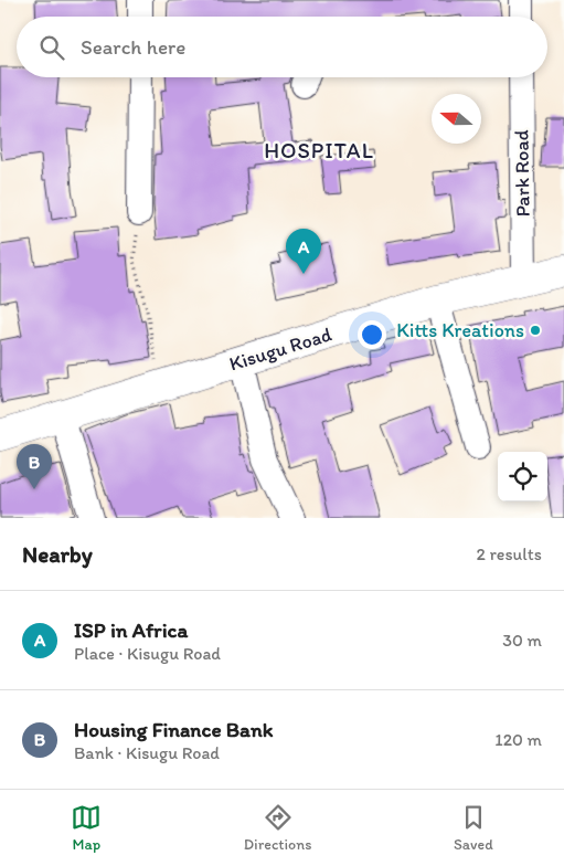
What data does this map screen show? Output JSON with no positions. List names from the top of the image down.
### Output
{
  "streets": {
    "street": ["Park Road", "Kisugu Road"]
  },
  "crossings": [
    ["Park Road", "Kisugu Road"]
  ],
  "districts": ["HOSPITAL"],
  "places": ["Kitts Kreations"],
  "north": "left",
  "page": {
    "search": "Search here",
    "pins": ["A", "B"],
    "heading": ["Nearby", "2 results"],
    "list": [
      {
        "mark": "A",
        "name": "ISP in Africa",
        "note": "Place · Kisugu Road",
        "value": "30 m"
      },
      {
        "mark": "B",
        "name": "Housing Finance Bank",
        "note": "Bank · Kisugu Road",
        "value": "120 m"
      }
    ],
    "nav": ["Map", "Directions", "Saved"]
  }
}
